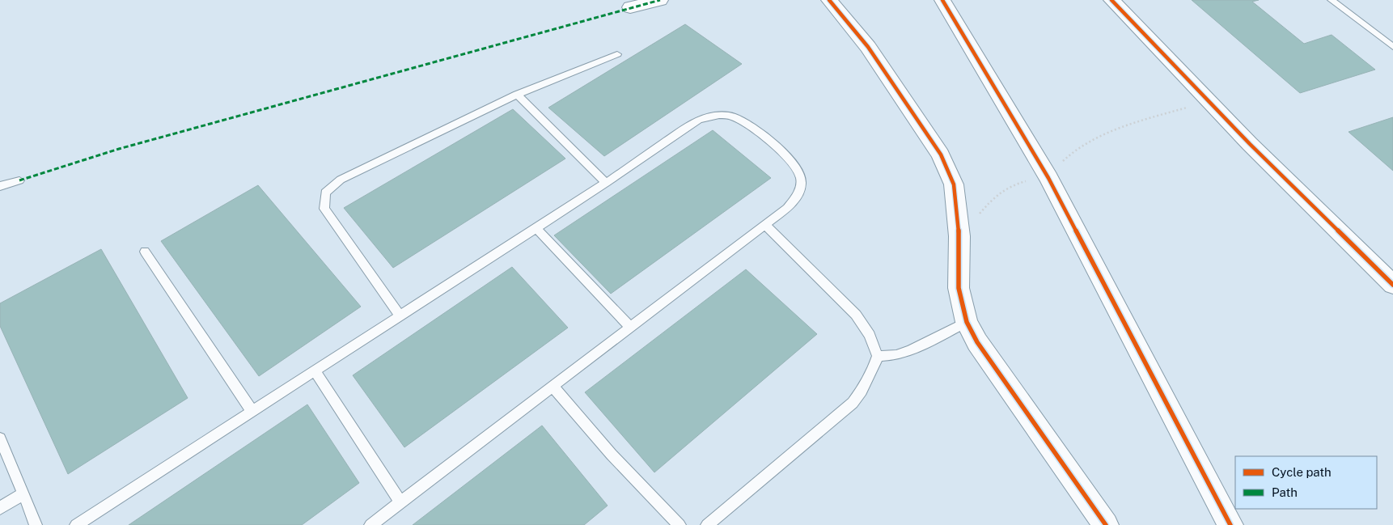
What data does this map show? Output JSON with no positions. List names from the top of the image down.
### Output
{
  "legend": ["Cycle path", "Path"]
}
